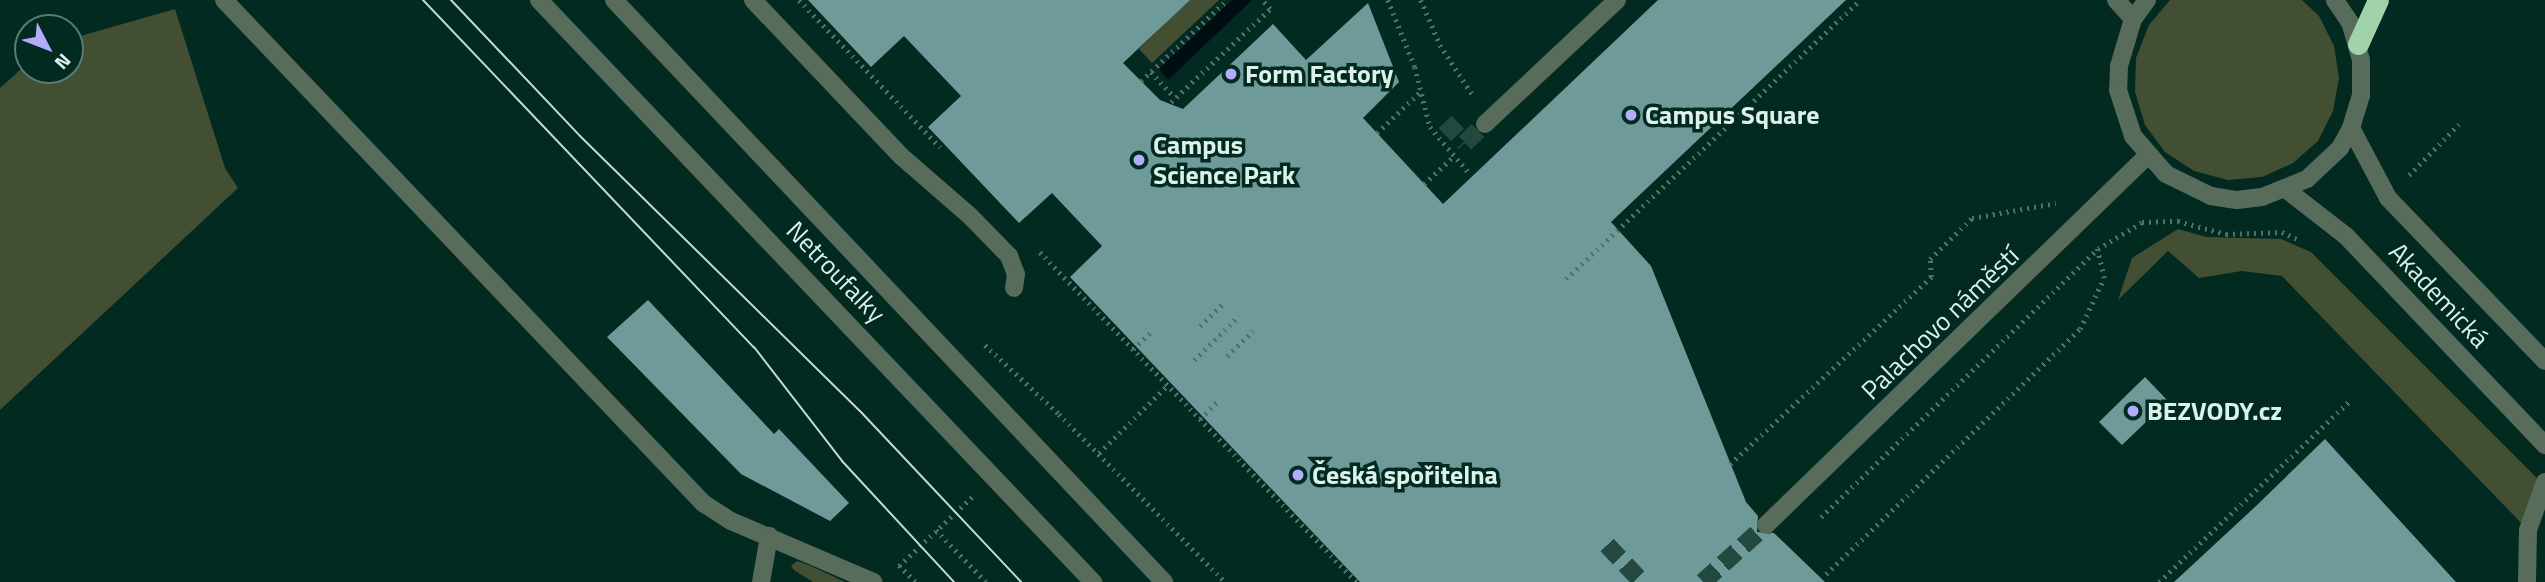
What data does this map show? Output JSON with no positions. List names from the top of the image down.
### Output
{
  "streets": {
    "street": ["Netroufalky", "Akademická", "Palachovo náměstí"]
  },
  "places": [
    "Form Factory",
    "Campus Square",
    "Campus Science Park",
    "BEZVODY.cz",
    "Česká spořitelna"
  ],
  "north": "bottom right"
}
